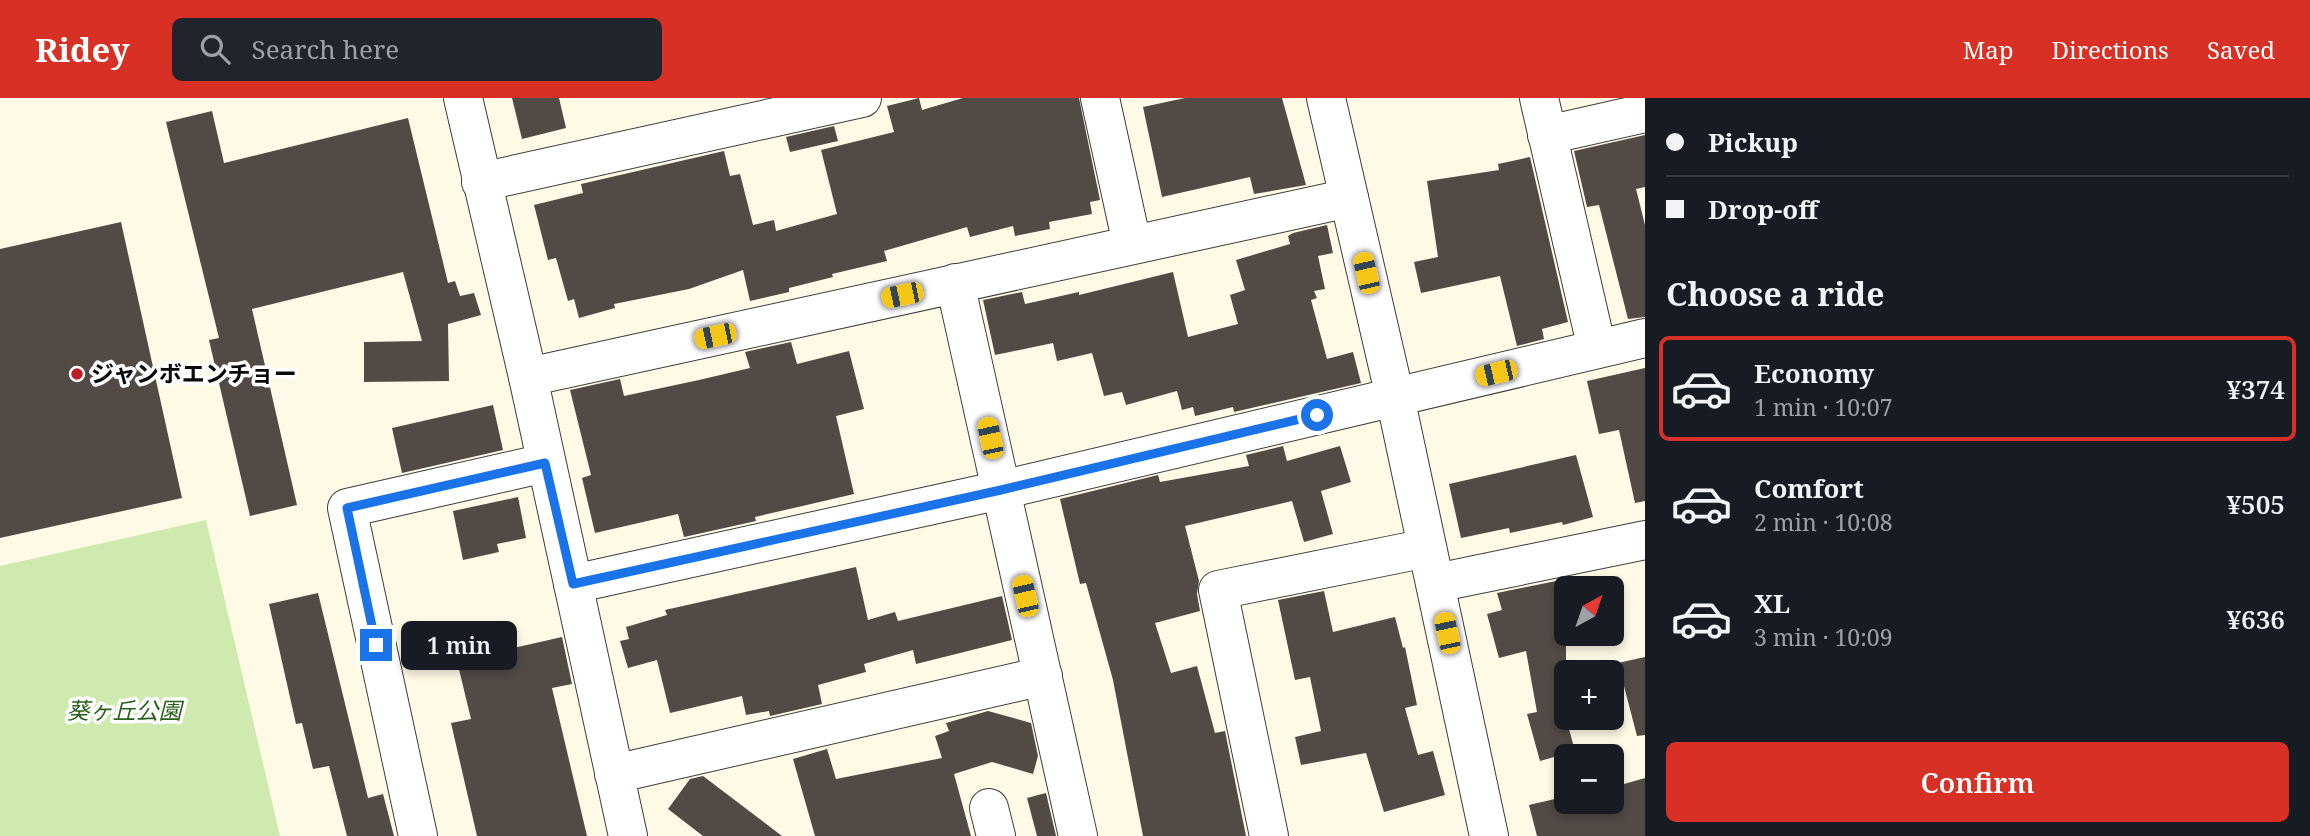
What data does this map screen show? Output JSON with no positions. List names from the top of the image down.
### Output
{
  "parks": ["葵ヶ丘公園"],
  "places": ["ジャンボエンチョー"],
  "north": "top right",
  "page": {
    "header": "Ridey",
    "search": "Search here",
    "nav": ["Map", "Directions", "Saved"],
    "banner": ["Pickup", "Drop-off"],
    "heading": "Choose a ride",
    "list": [
      {
        "name": "Economy",
        "note": "1 min · 10:07",
        "value": "¥374"
      },
      {
        "name": "Comfort",
        "note": "2 min · 10:08",
        "value": "¥505"
      },
      {
        "name": "XL",
        "note": "3 min · 10:09",
        "value": "¥636"
      }
    ],
    "map_buttons": ["+", "−"],
    "bubble": "1 min",
    "buttons": "Confirm"
  }
}
